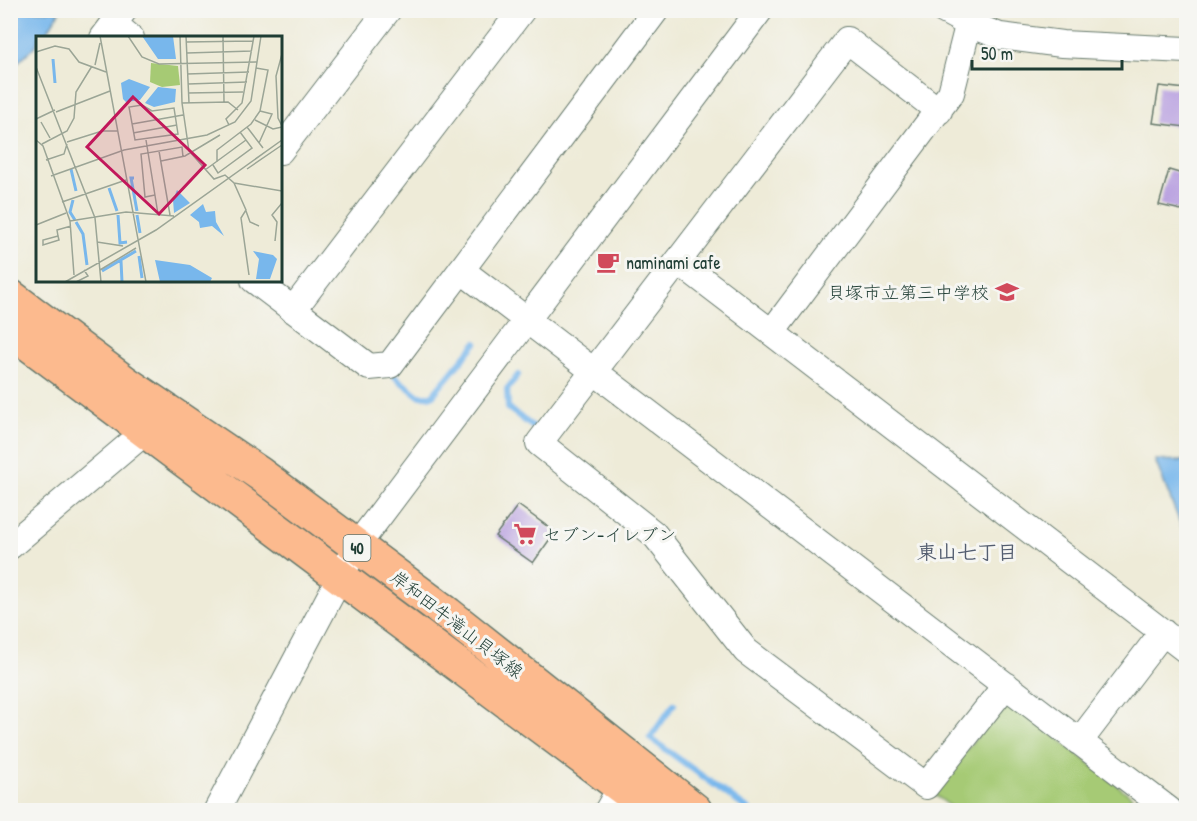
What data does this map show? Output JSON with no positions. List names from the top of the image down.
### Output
{
  "streets": {
    "main road": ["40", "岸和田牛滝山貝塚線"]
  },
  "districts": ["東山七丁目"],
  "places": {
    "cafe": ["naminami cafe"],
    "school or university": ["貝塚市立第三中学校"],
    "supermarket": ["セブン-イレブン"]
  },
  "scale_bar": "50 m"
}
